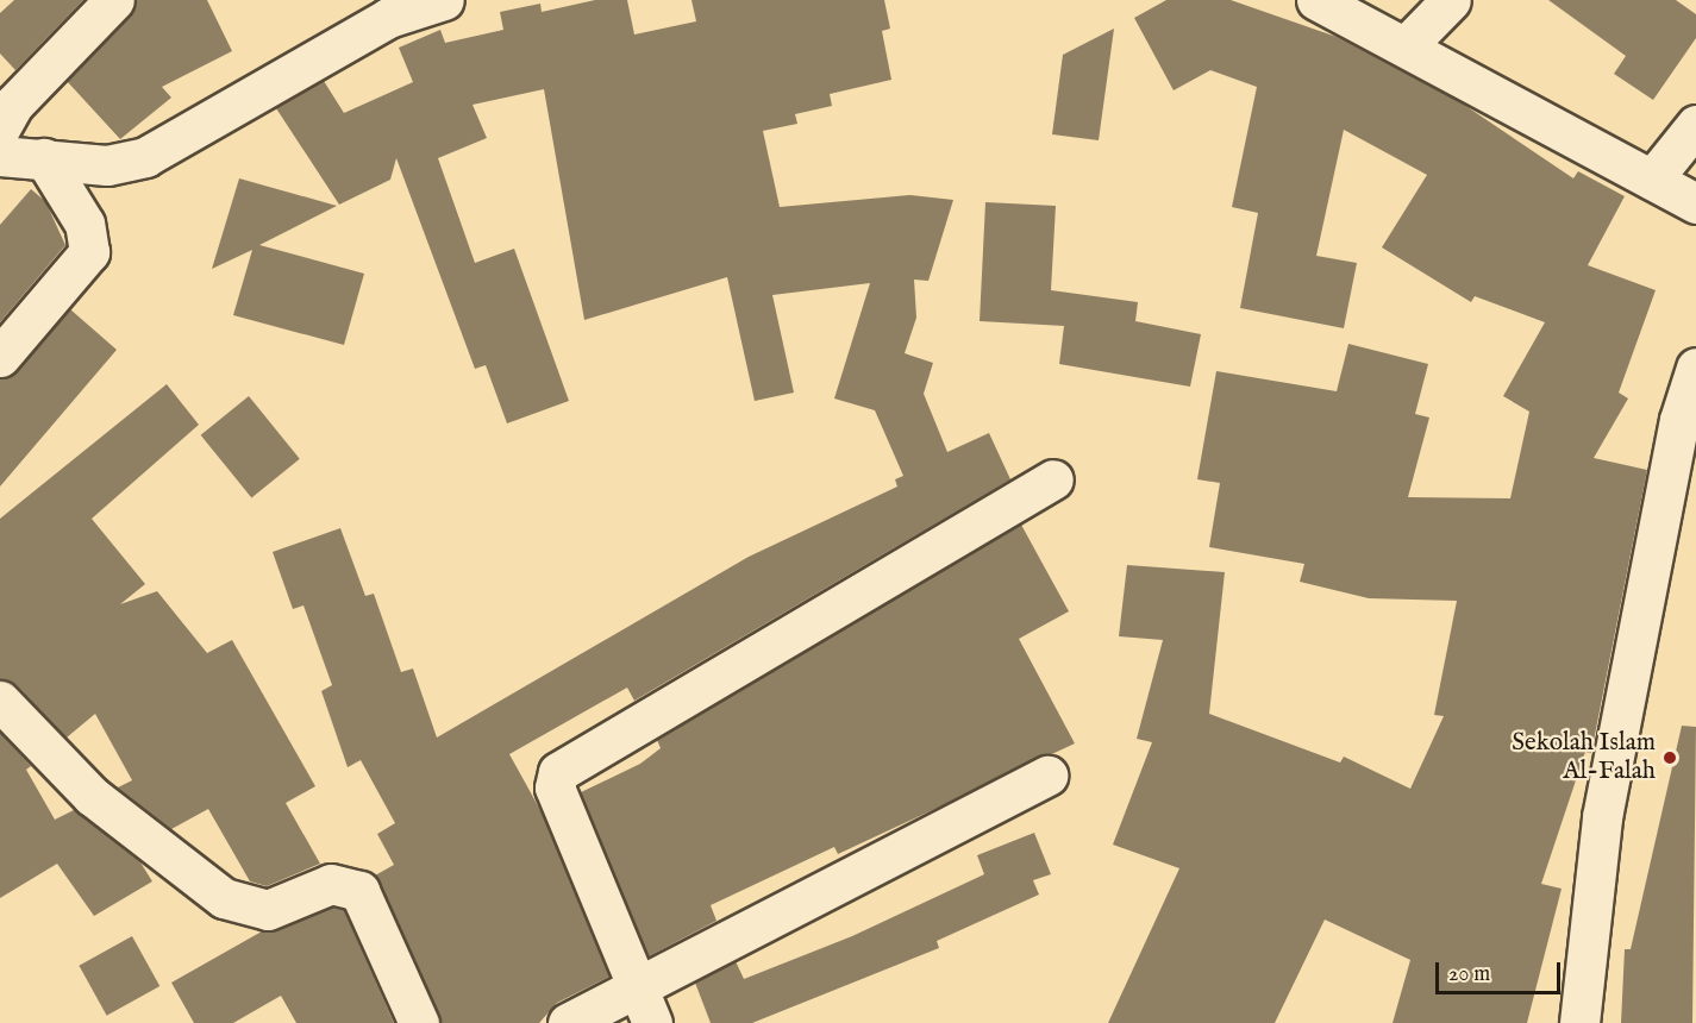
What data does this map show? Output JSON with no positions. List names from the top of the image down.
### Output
{
  "places": ["Sekolah Islam Al-Falah"],
  "scale_bar": "20 m"
}
